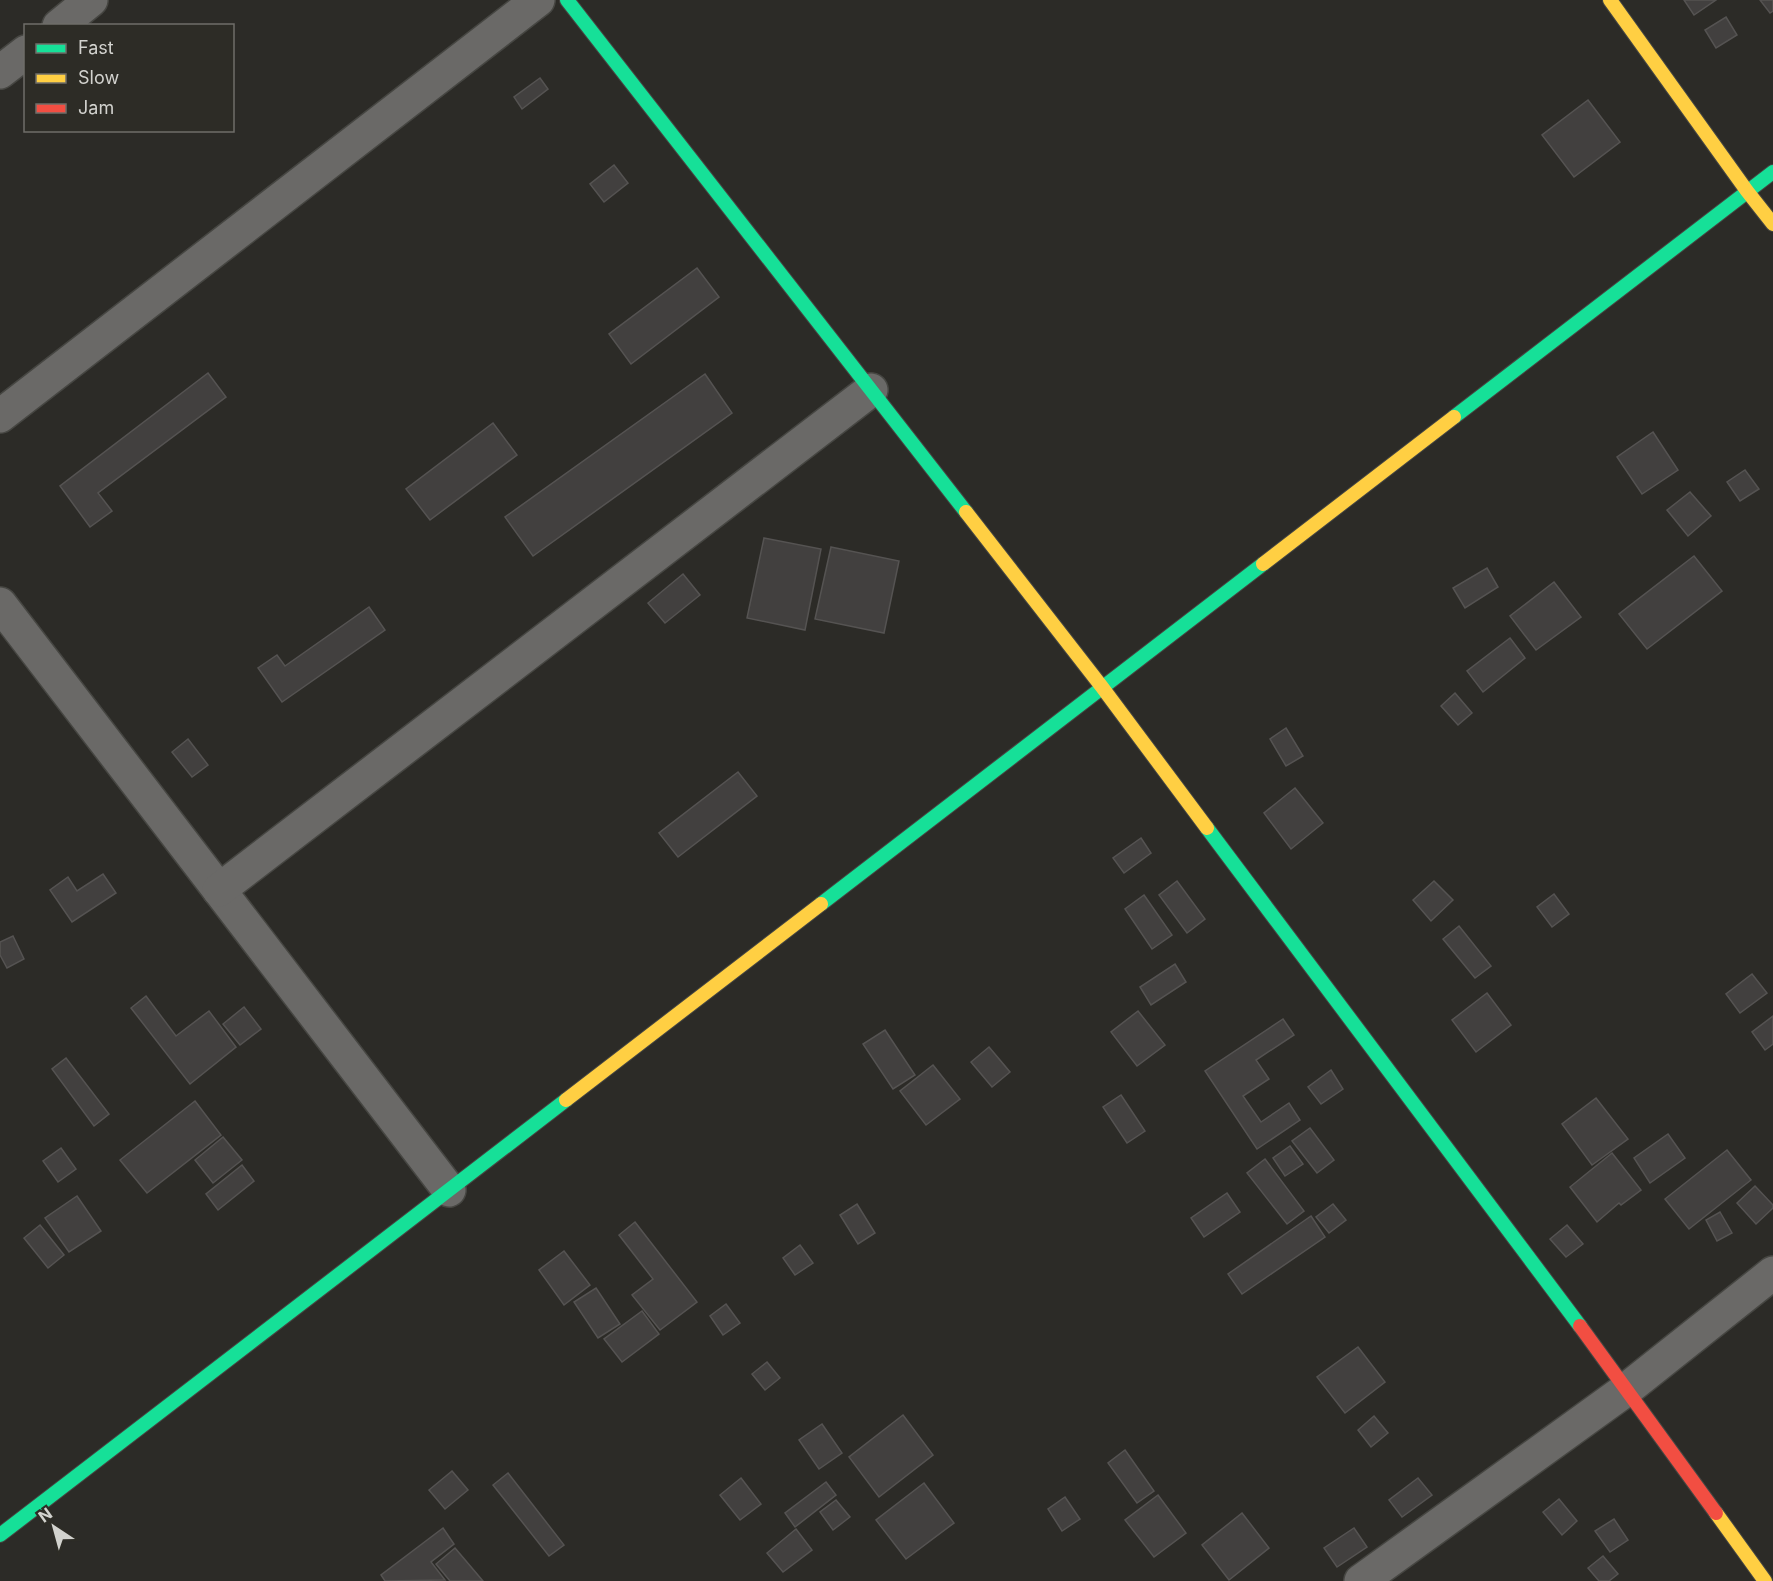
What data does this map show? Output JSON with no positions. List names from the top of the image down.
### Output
{
  "legend": ["Fast", "Slow", "Jam"],
  "north": "top left"
}
